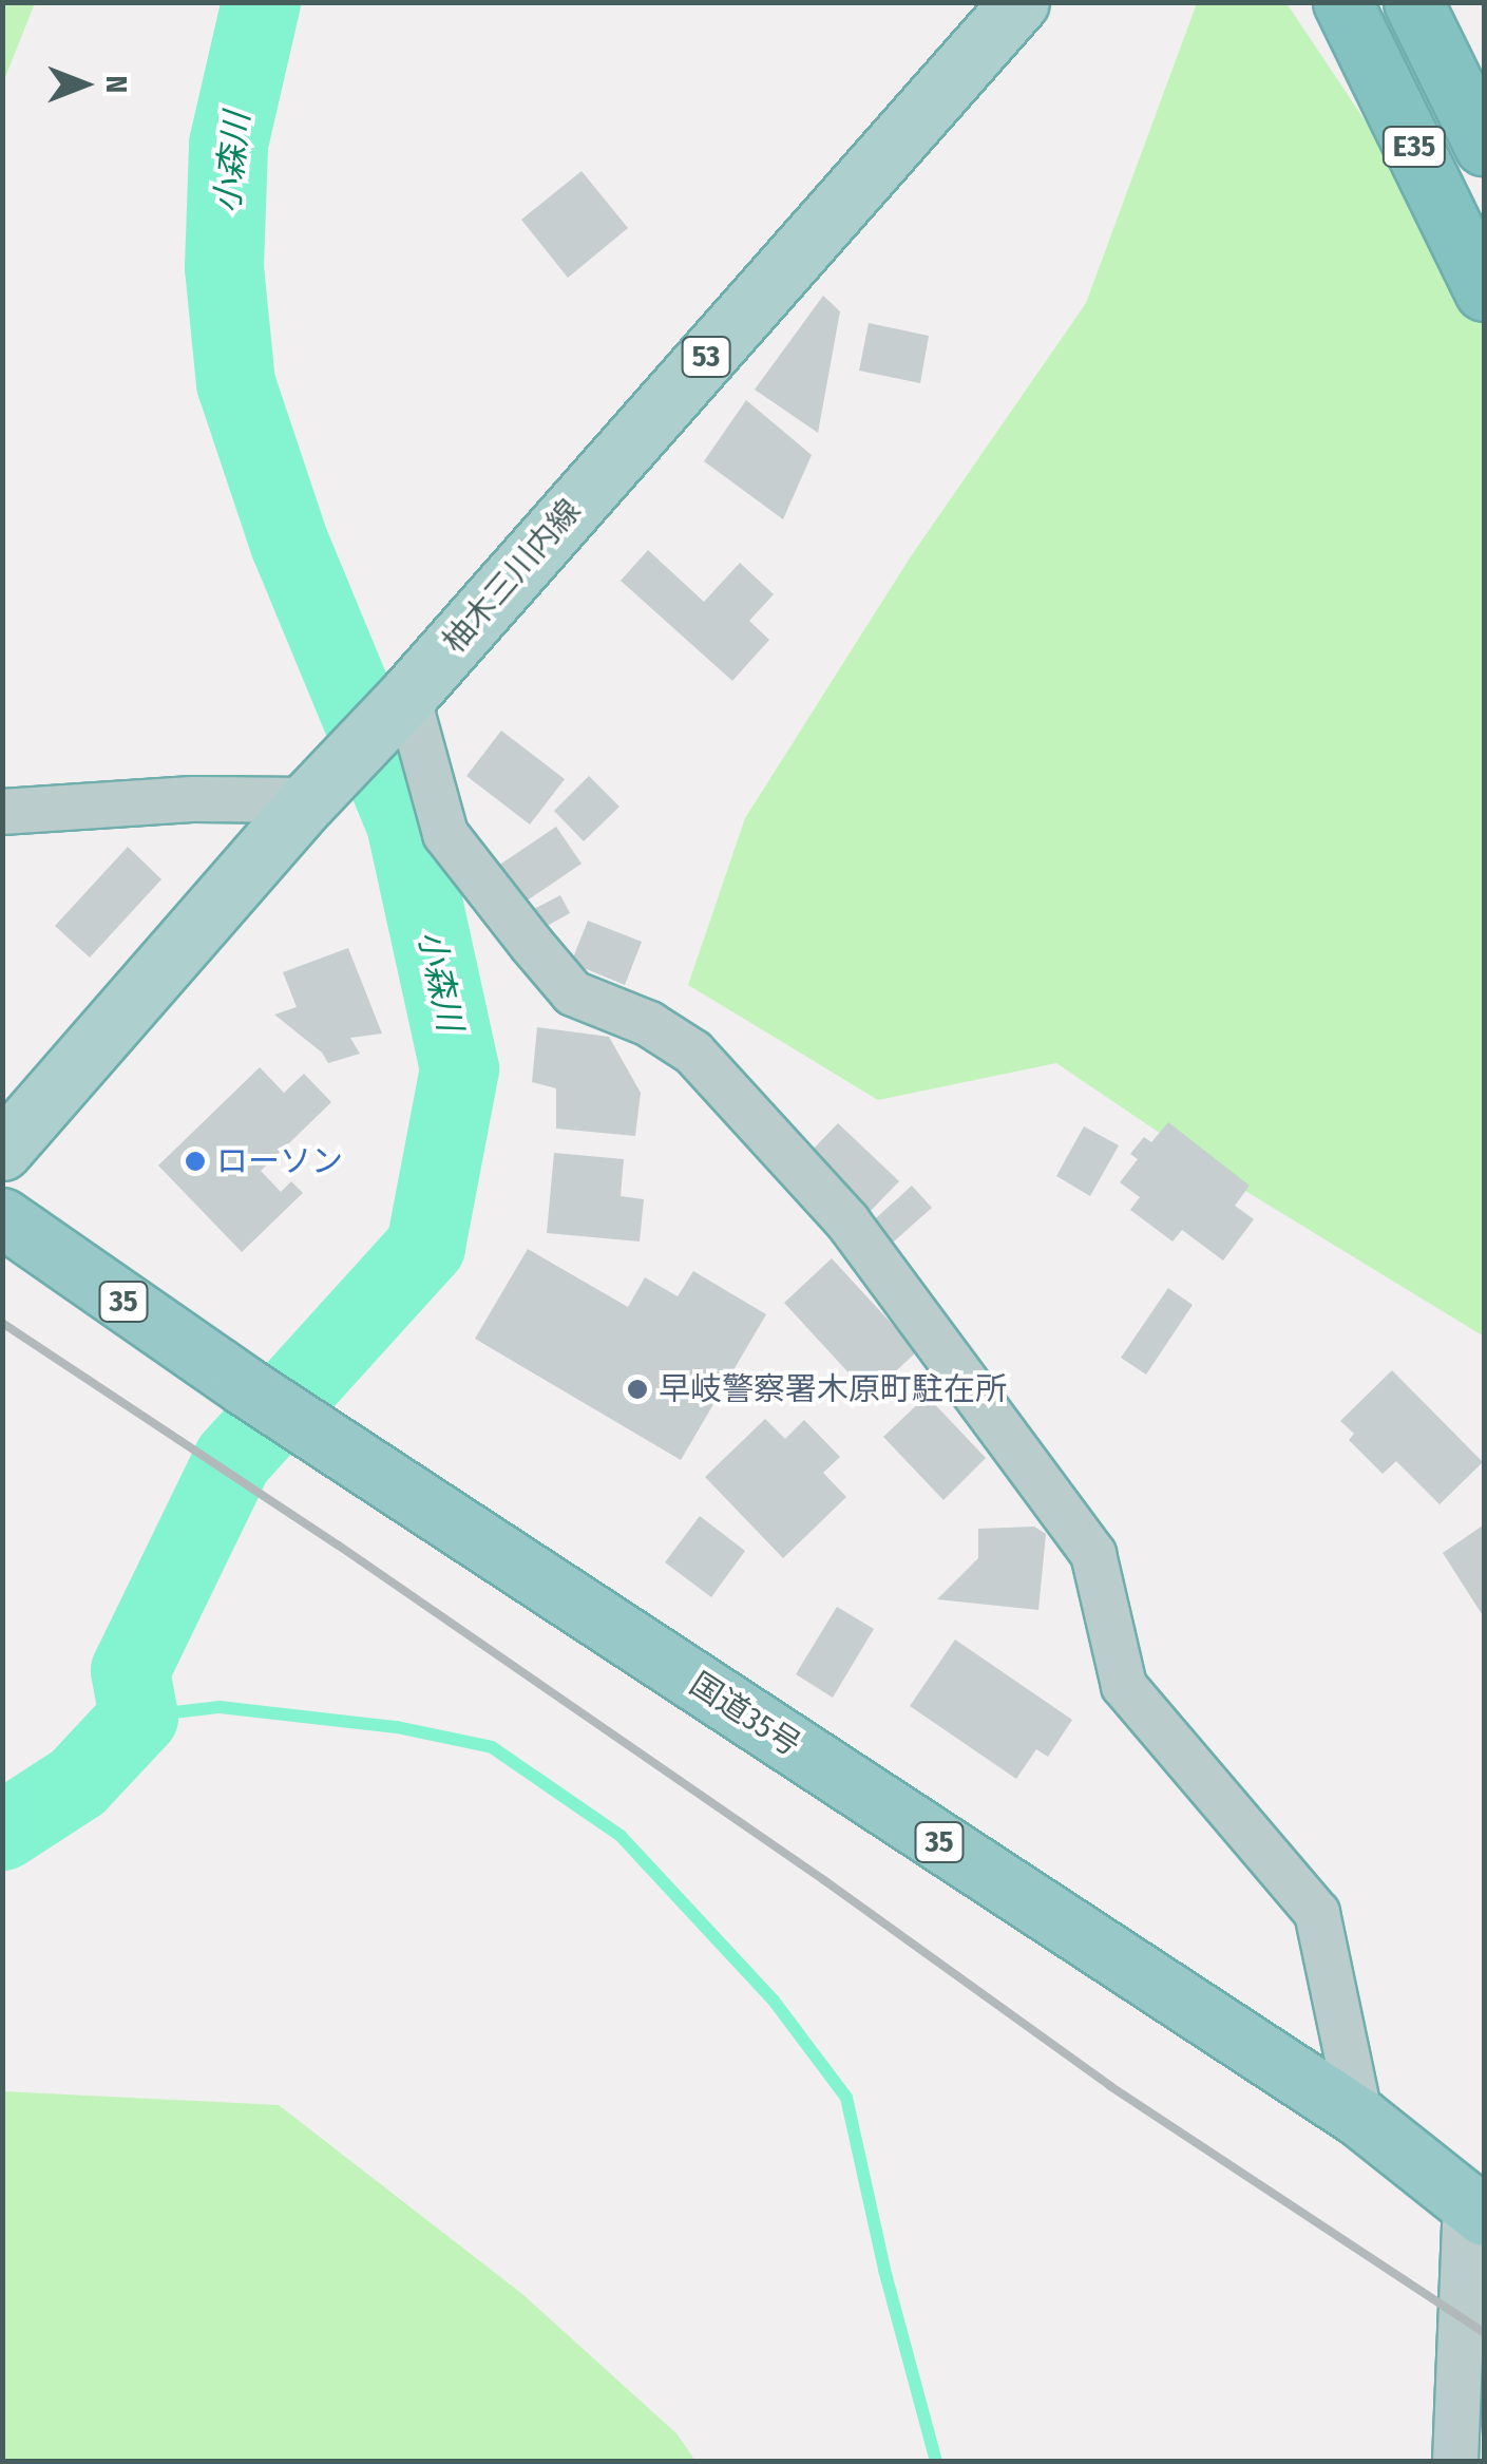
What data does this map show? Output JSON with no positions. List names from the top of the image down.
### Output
{
  "streets": {
    "highway": ["E35", "35", "国道35号"],
    "main road": ["53", "柚木三川内線"]
  },
  "water": ["小森川"],
  "places": ["ローソン", "早岐警察署木原町駐在所"],
  "north": "right"
}
